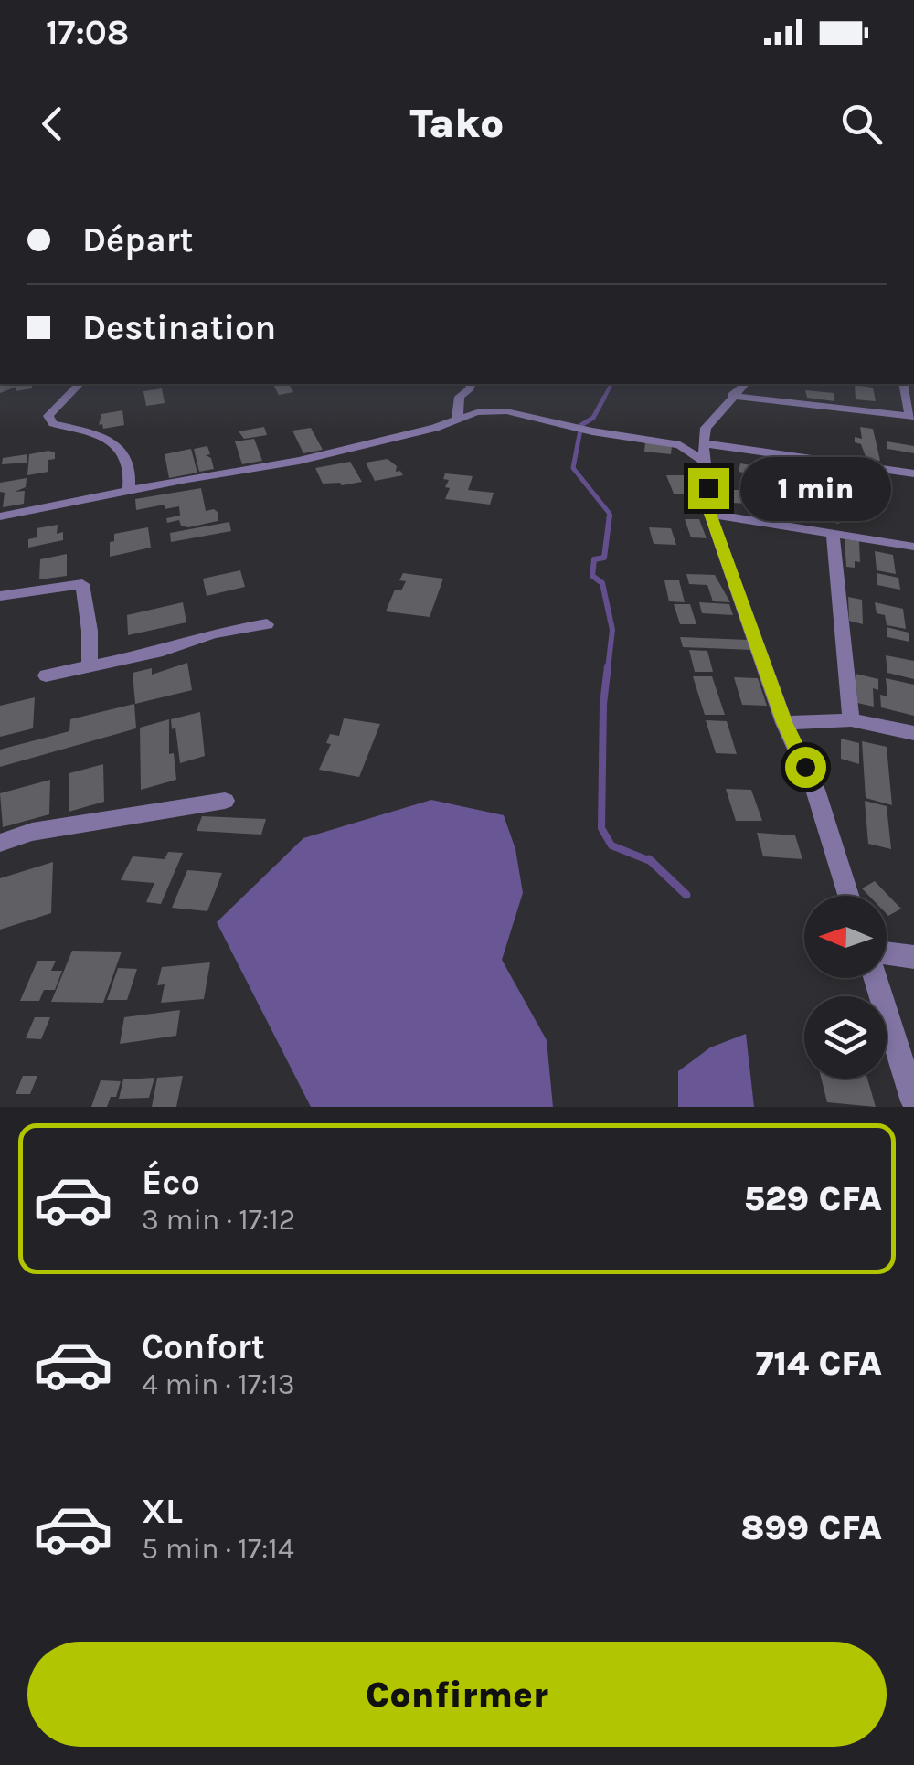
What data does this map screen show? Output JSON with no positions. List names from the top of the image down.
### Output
{
  "north": "left",
  "page": {
    "status": "17:08",
    "header": "Tako",
    "banner": ["Départ", "Destination"],
    "bubble": "1 min",
    "list": [
      {
        "name": "Éco",
        "note": "3 min · 17:12",
        "value": "529 CFA"
      },
      {
        "name": "Confort",
        "note": "4 min · 17:13",
        "value": "714 CFA"
      },
      {
        "name": "XL",
        "note": "5 min · 17:14",
        "value": "899 CFA"
      }
    ],
    "buttons": "Confirmer"
  }
}
